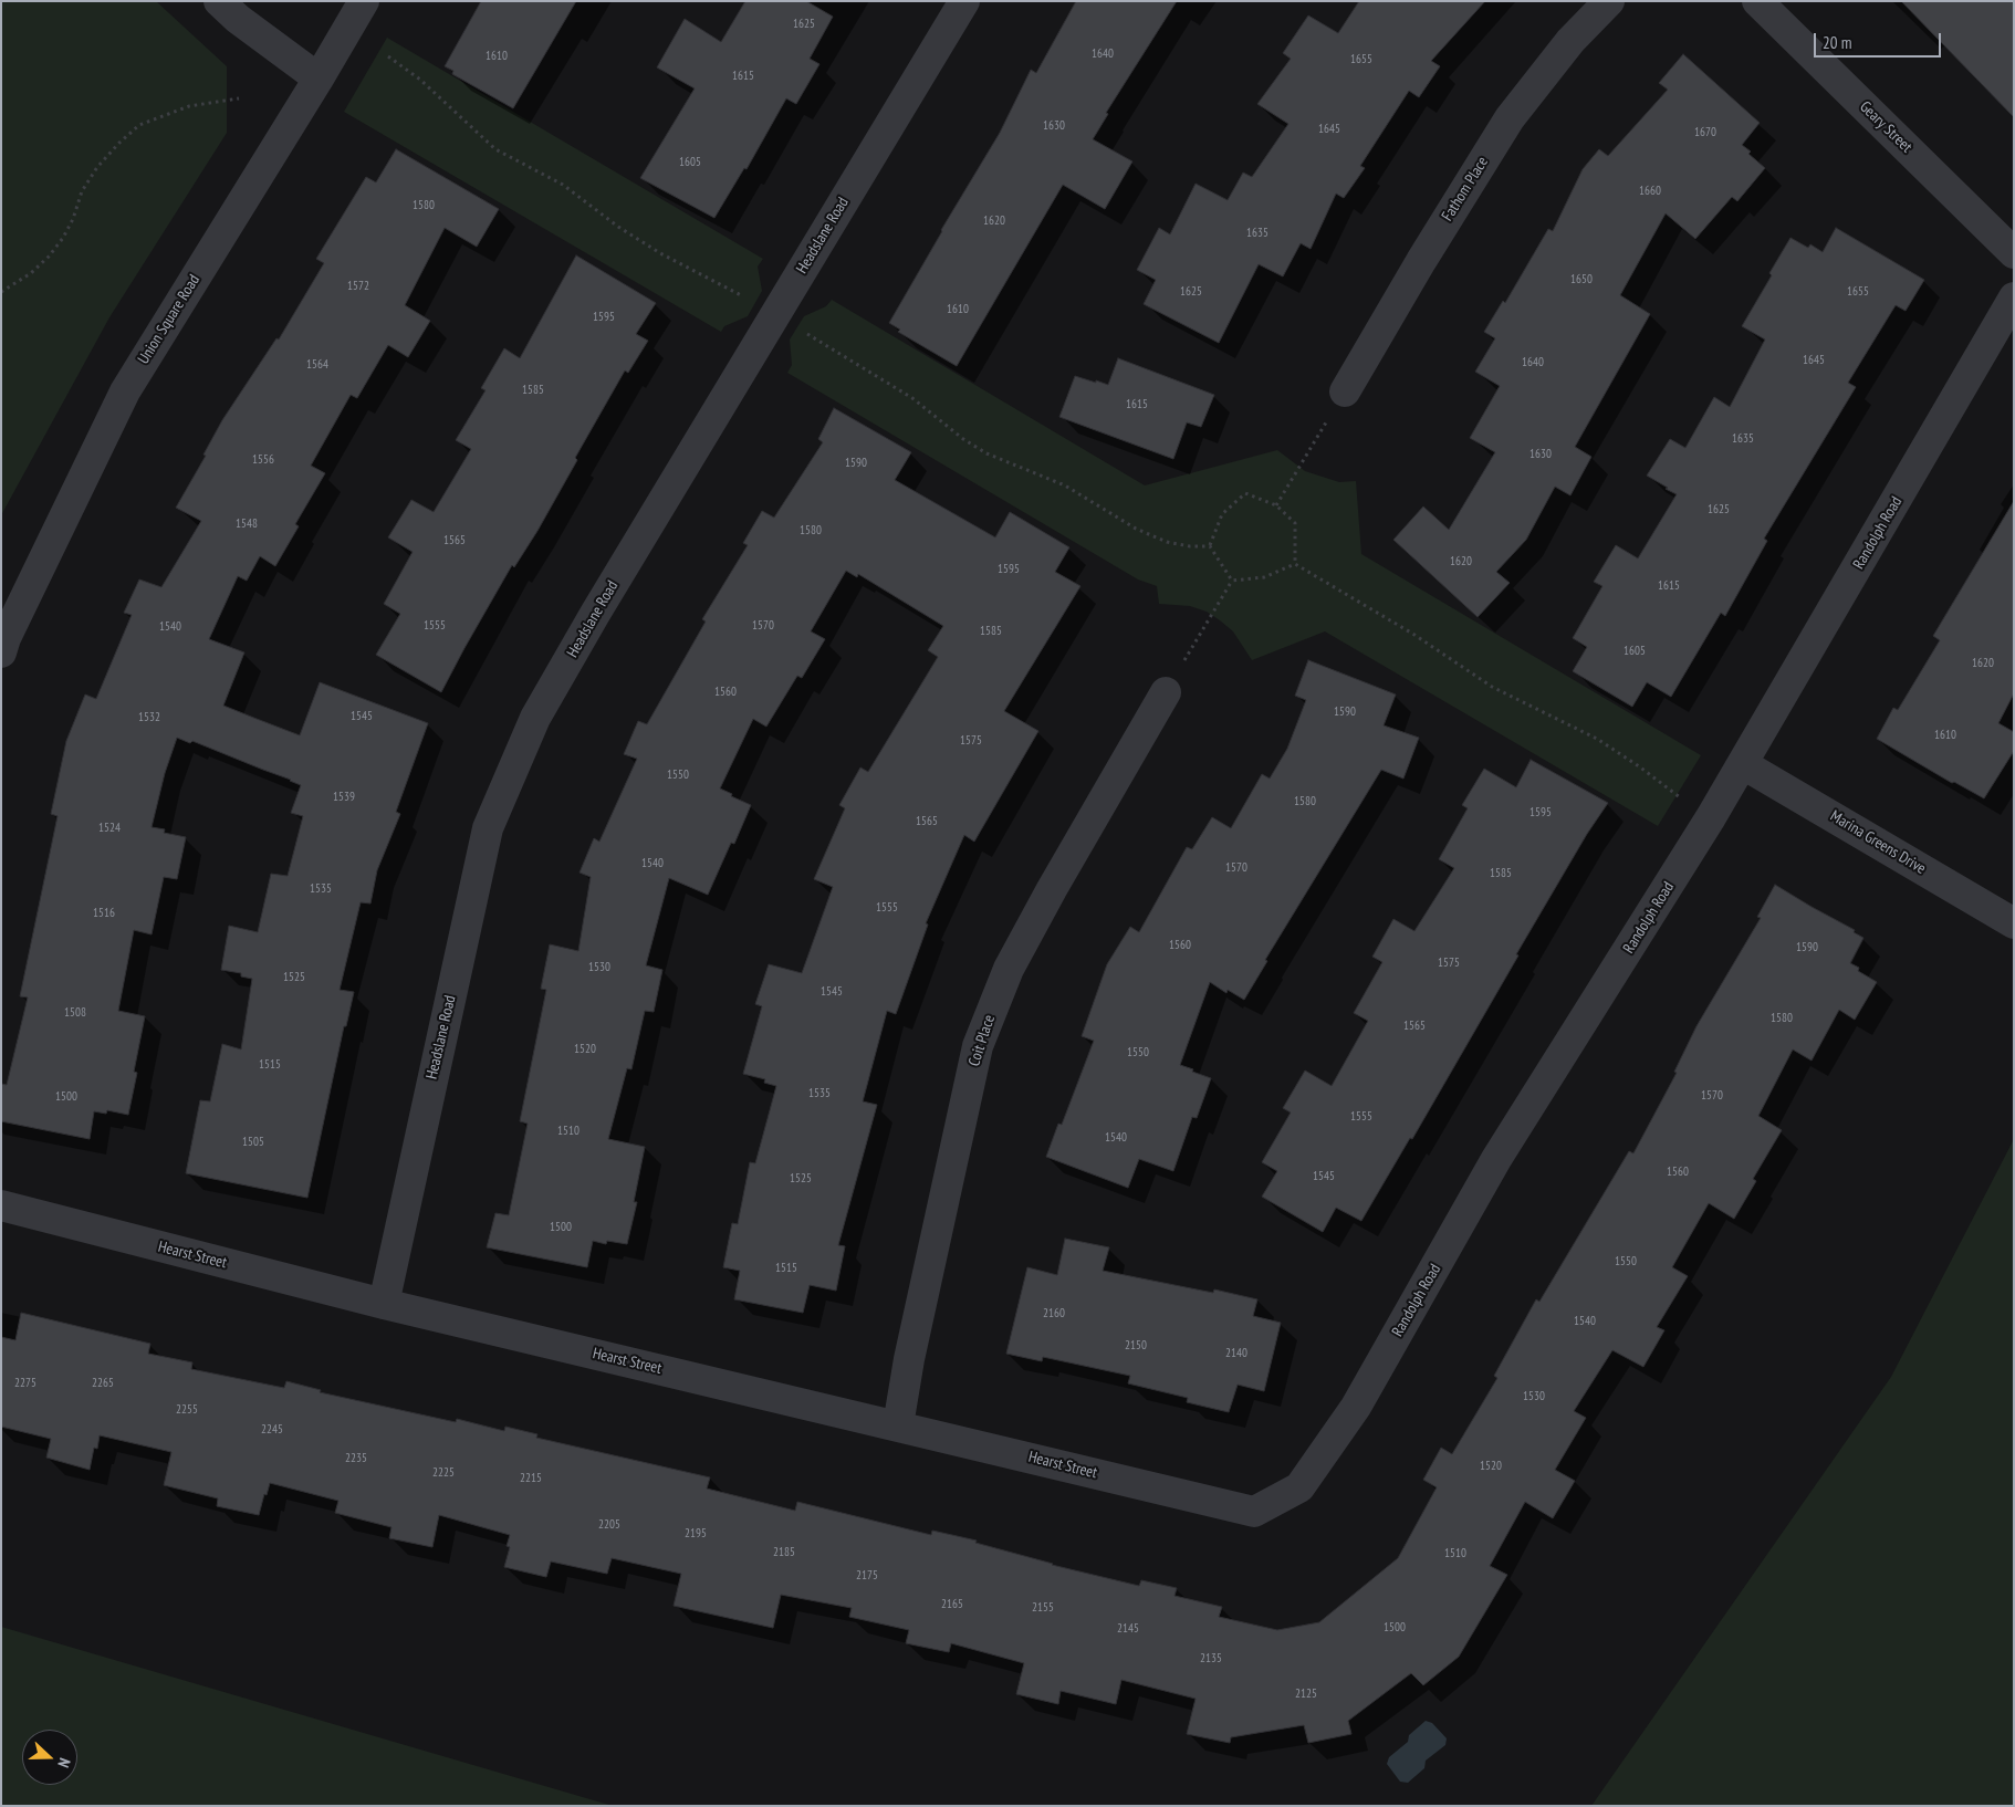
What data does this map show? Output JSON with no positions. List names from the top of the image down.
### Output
{
  "streets": {
    "street": [
      "Geary Street",
      "Fathom Place",
      "Headslane Road",
      "Union Square Road",
      "Randolph Road",
      "Marina Greens Drive",
      "Coit Place",
      "Hearst Street"
    ]
  },
  "crossings": [
    ["Headslane Road", "Hearst Street"],
    ["Randolph Road", "Marina Greens Drive"],
    ["Randolph Road", "Hearst Street"],
    ["Coit Place", "Hearst Street"]
  ],
  "house_numbers": [
    "1625",
    "1640",
    "1610",
    "1655",
    "1615",
    "1630",
    "1645",
    "1670",
    "1605",
    "1660",
    "1580",
    "1620",
    "1635",
    "1650",
    "1572",
    "1625",
    "1655",
    "1610",
    "1595",
    "1645",
    "1640",
    "1564",
    "1585",
    "1615",
    "1635",
    "1630",
    "1556",
    "1590",
    "1625",
    "1548",
    "1580",
    "1565",
    "1620",
    "1595",
    "1615",
    "1555",
    "1570",
    "1540",
    "1585",
    "1605",
    "1620",
    "1560",
    "1590",
    "1545",
    "1532",
    "1610",
    "1575",
    "1550",
    "1539",
    "1580",
    "1595",
    "1565",
    "1524",
    "1540",
    "1570",
    "1585",
    "1535",
    "1555",
    "1516",
    "1560",
    "1590",
    "1575",
    "1530",
    "1525",
    "1545",
    "1508",
    "1580",
    "1565",
    "1520",
    "1550",
    "1515",
    "1535",
    "1570",
    "1500",
    "1555",
    "1510",
    "1540",
    "1505",
    "1560",
    "1545",
    "1525",
    "1500",
    "1550",
    "1515",
    "2160",
    "1540",
    "2150",
    "2140",
    "2275",
    "2265",
    "1530",
    "2255",
    "2245",
    "2235",
    "1520",
    "2225",
    "2215",
    "2205",
    "2195",
    "2185",
    "1510",
    "2175",
    "2165",
    "2155",
    "1500",
    "2145",
    "2135",
    "2125"
  ],
  "scale_bar": "20 m",
  "north": "right"
}
